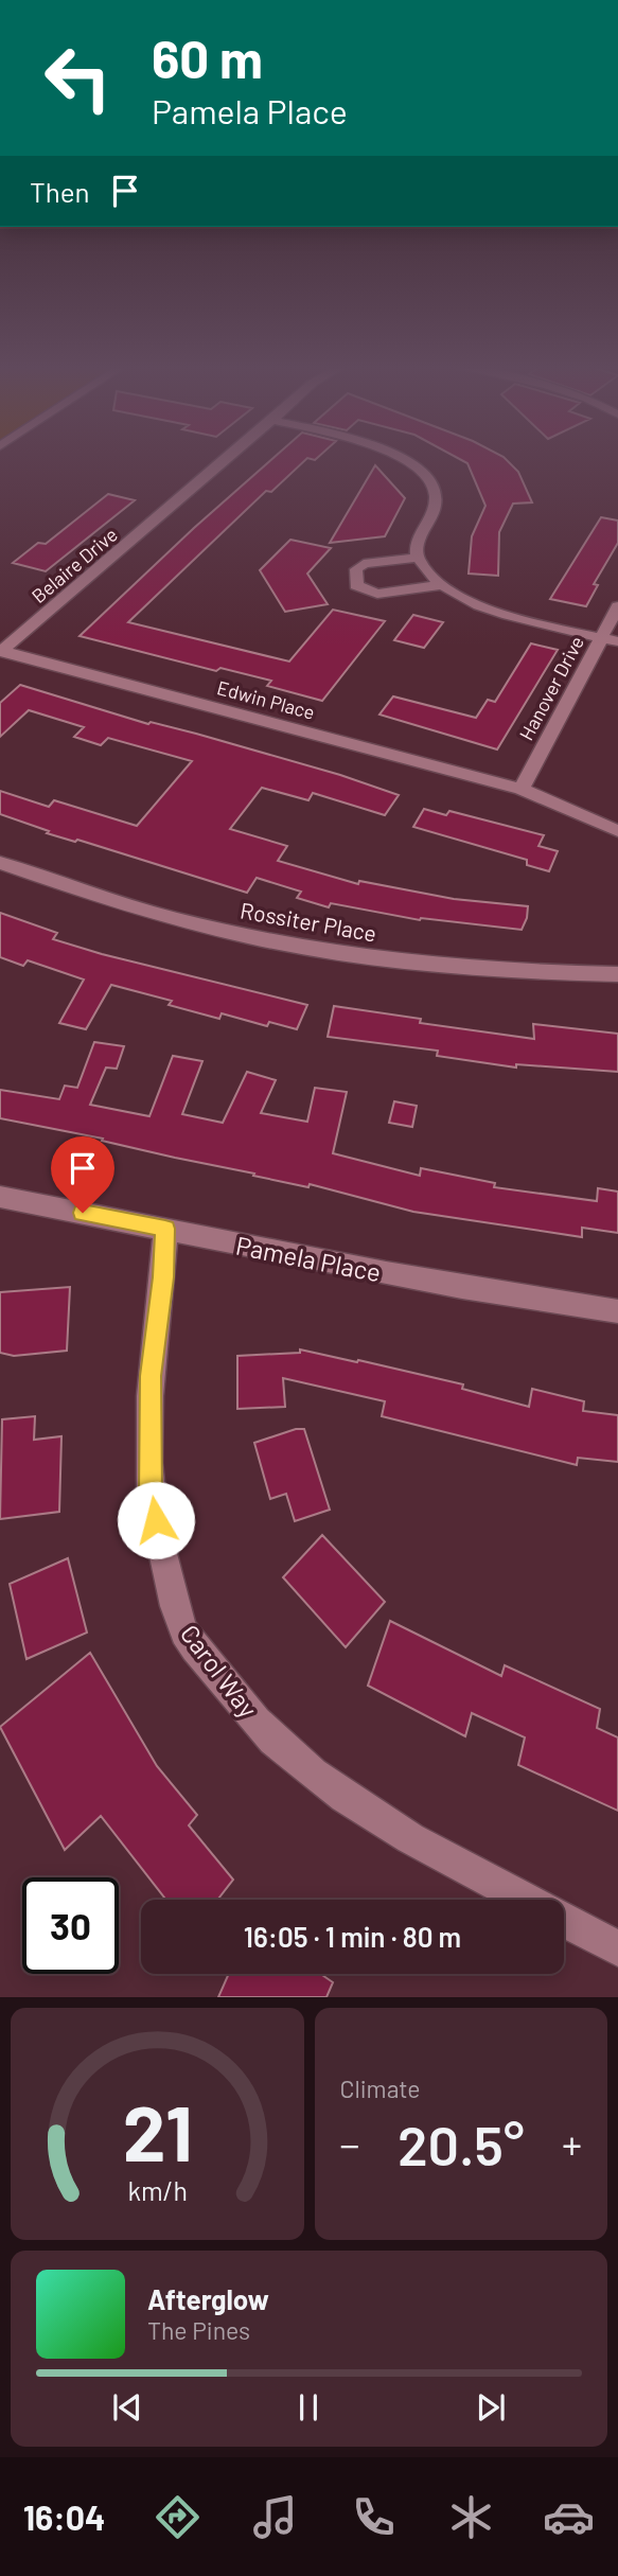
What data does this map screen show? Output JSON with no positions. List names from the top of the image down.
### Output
{
  "streets": {
    "street": [
      "Belaire Drive",
      "Hanover Drive",
      "Edwin Place",
      "Rossiter Place",
      "Pamela Place",
      "Carol Way"
    ]
  },
  "crossings": [
    ["Belaire Drive", "Edwin Place"],
    ["Hanover Drive", "Edwin Place"],
    ["Pamela Place", "Carol Way"]
  ],
  "page": {
    "turn": ["60 m", "Pamela Place"],
    "then": "Then",
    "limit": "30",
    "trip": "16:05 · 1 min · 80 m",
    "tile": "Climate",
    "heat": ["−", "20.5°", "+"],
    "song": ["Afterglow", "The Pines"],
    "tabs": "16:04",
    "gauge": ["21", "km/h"]
  }
}
